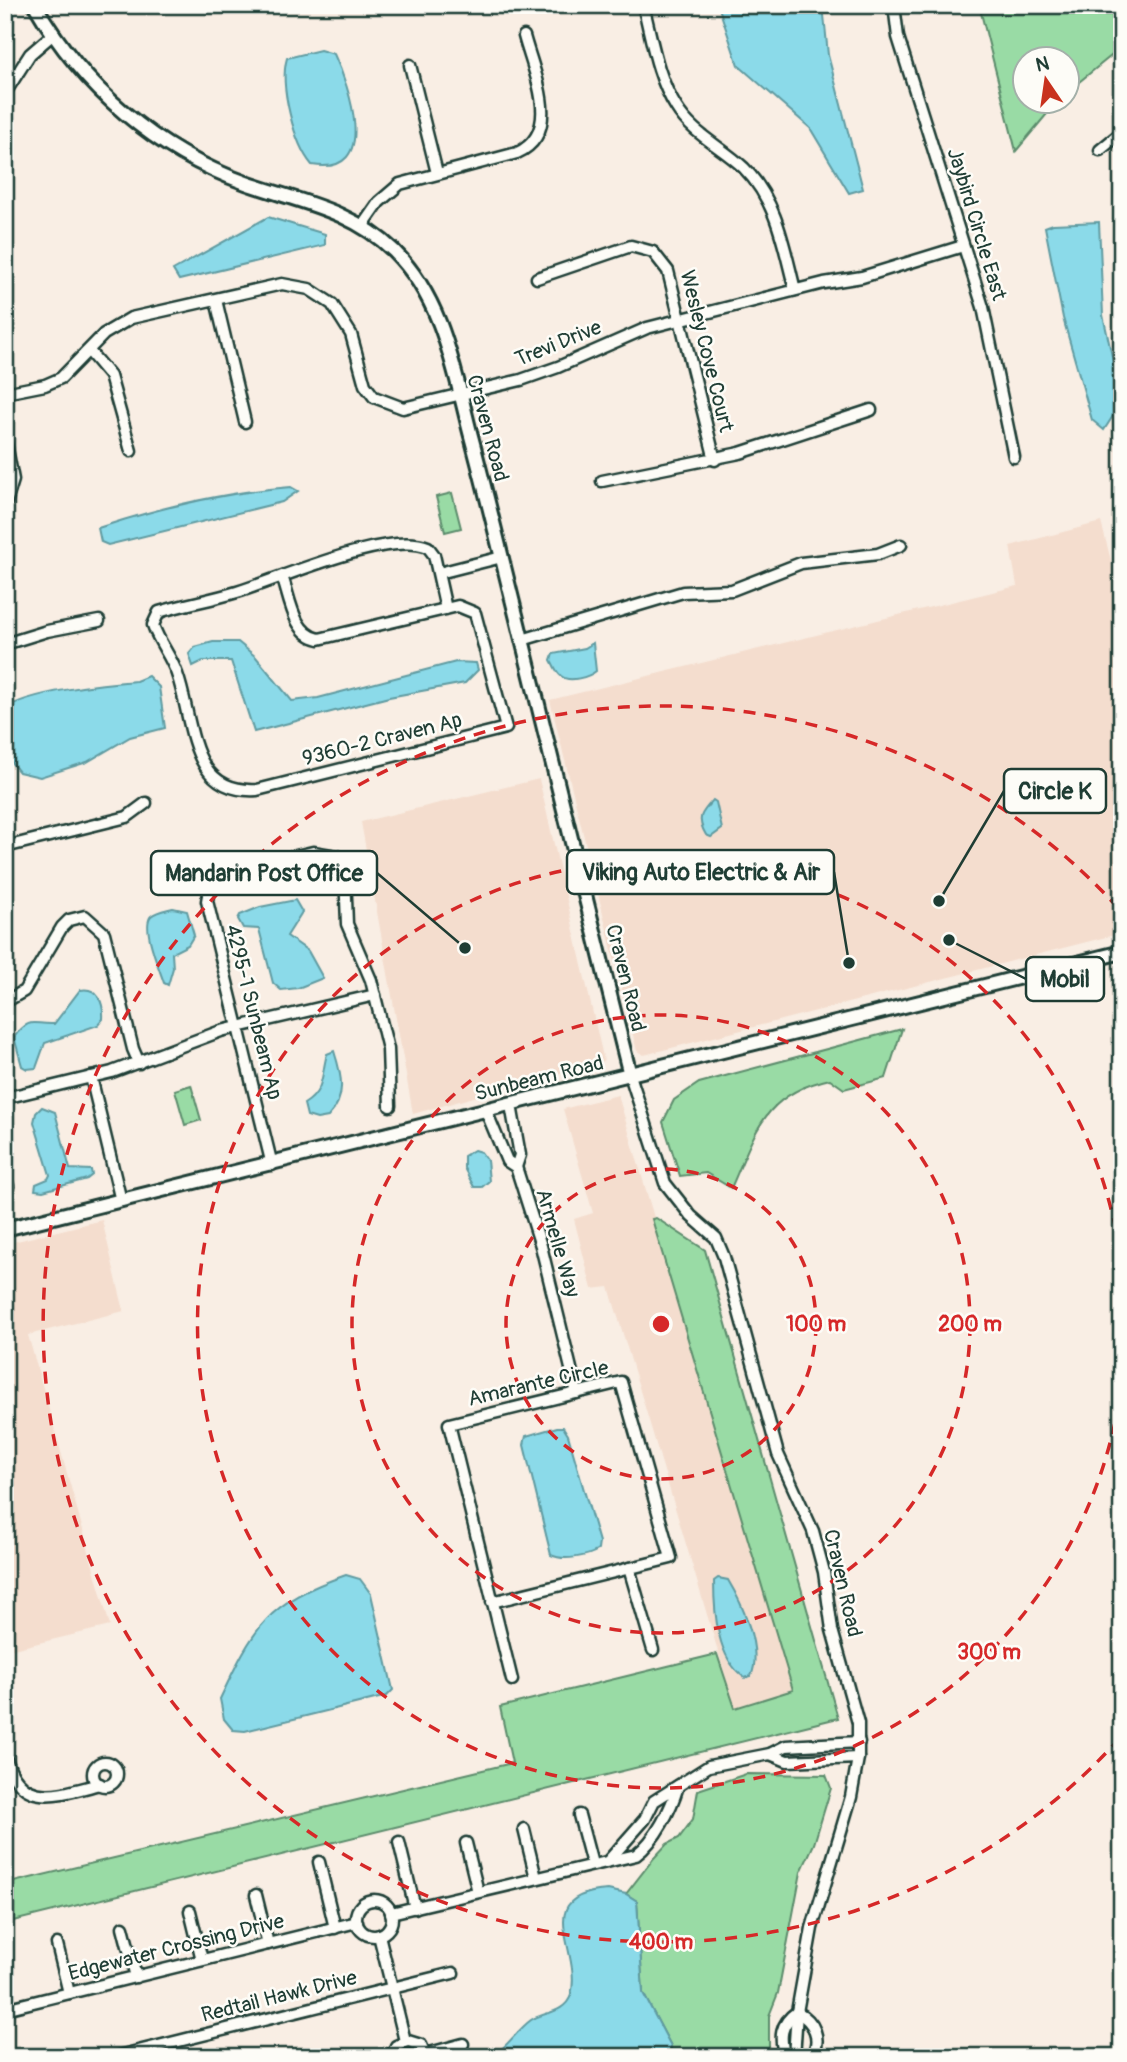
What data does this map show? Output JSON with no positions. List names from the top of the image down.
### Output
{
  "streets": {
    "street": [
      "Jaybird Circle East",
      "Trevi Drive",
      "Wesley Cove Court",
      "Craven Road",
      "9360-2 Craven Ap",
      "4295-1 Sunbeam Ap",
      "Sunbeam Road",
      "Armelle Way",
      "Amarante Circle",
      "Edgewater Crossing Drive",
      "Redtail Hawk Drive"
    ]
  },
  "crossings": [
    ["Jaybird Circle East", "Trevi Drive"],
    ["Trevi Drive", "Wesley Cove Court"],
    ["Trevi Drive", "Craven Road"],
    ["Craven Road", "Sunbeam Road"],
    ["4295-1 Sunbeam Ap", "Sunbeam Road"],
    ["Sunbeam Road", "Armelle Way"],
    ["Armelle Way", "Amarante Circle"]
  ],
  "places": [
    "Circle K",
    "Mobil",
    "Mandarin Post Office",
    "Viking Auto Electric & Air"
  ],
  "north": "top",
  "rings": [
    "100 m",
    "200 m",
    "300 m",
    "400 m"
  ]
}
